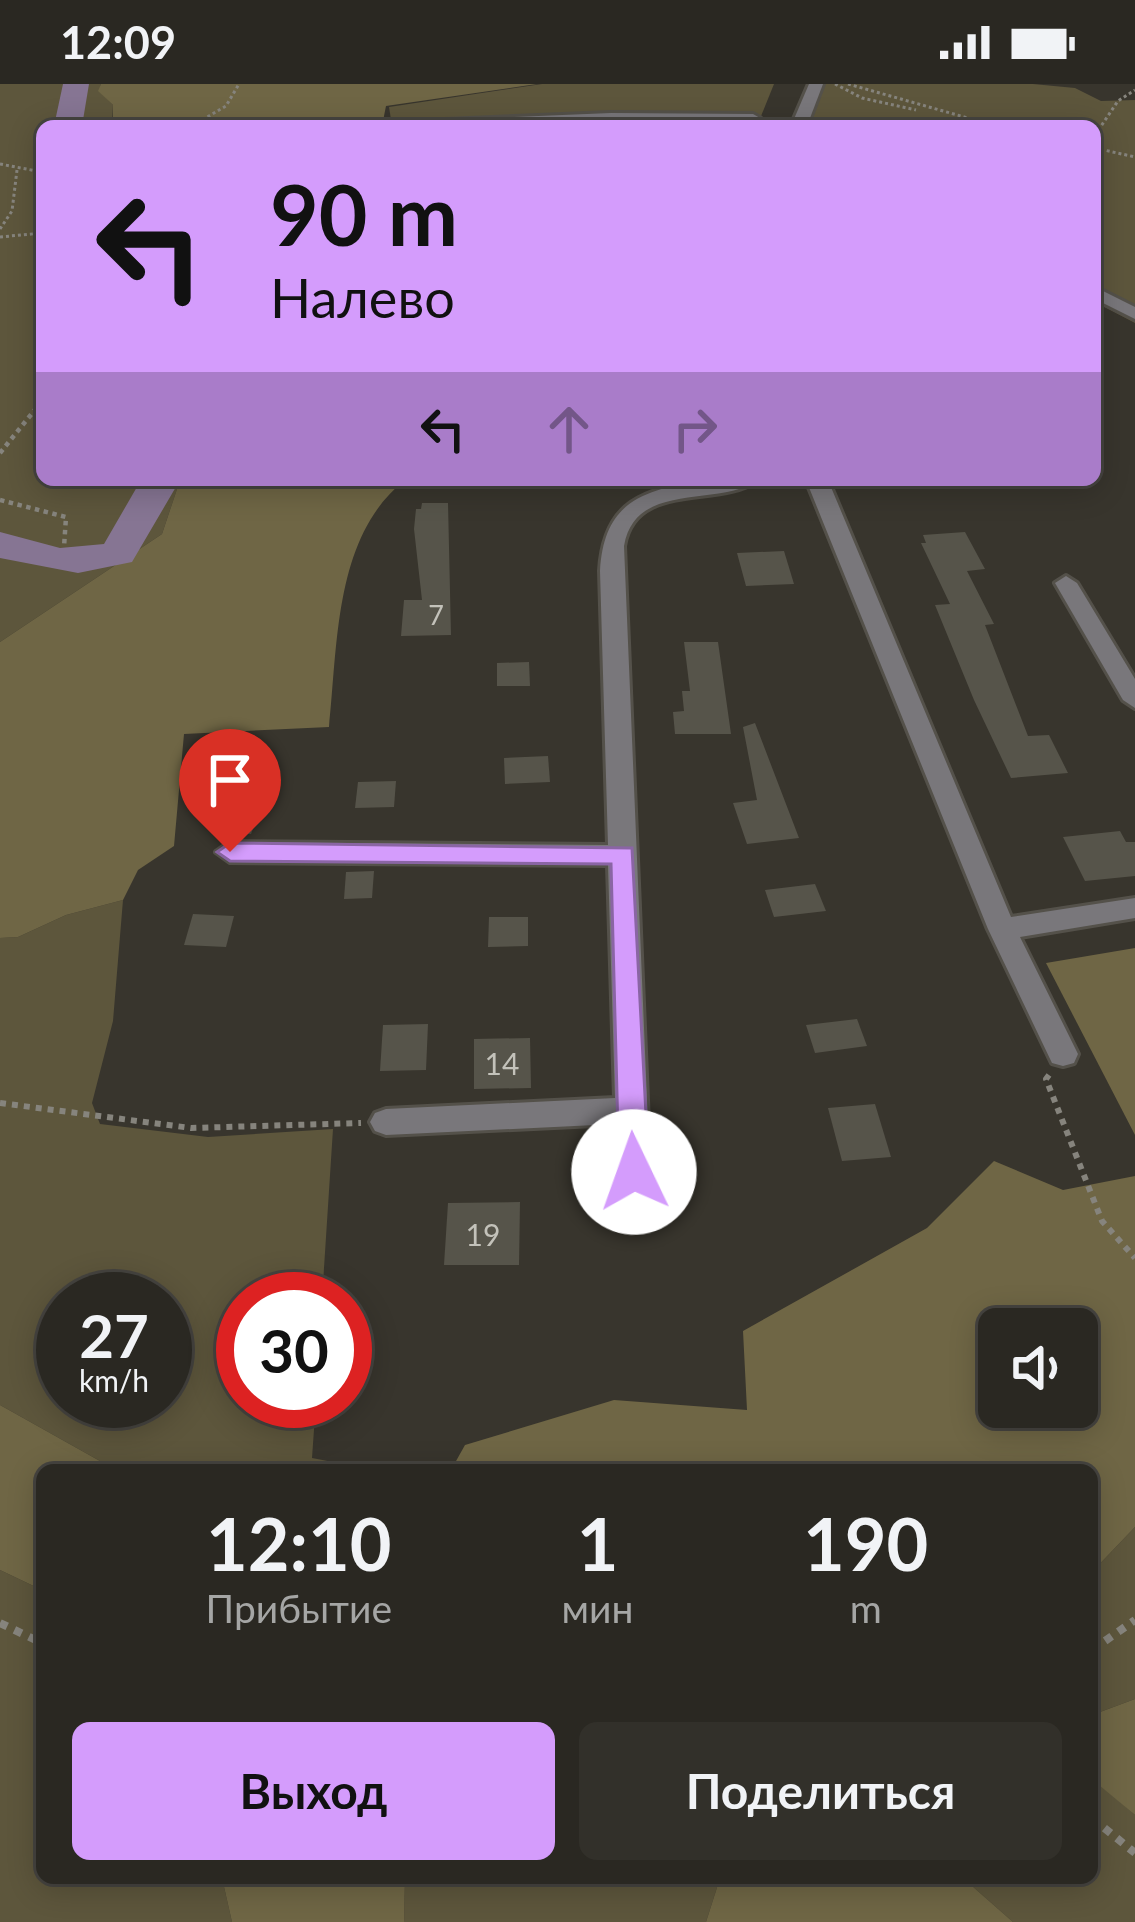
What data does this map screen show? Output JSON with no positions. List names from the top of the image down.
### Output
{
  "house_numbers": ["7", "14", "19"],
  "page": {
    "status": "12:09",
    "turn": ["90 m", "Налево"],
    "speed": "27 km/h",
    "limit": "30",
    "eta": [
      "12:10",
      "Прибытие",
      "1",
      "мин",
      "190",
      "m"
    ],
    "buttons": ["Выход", "Поделиться"]
  }
}
